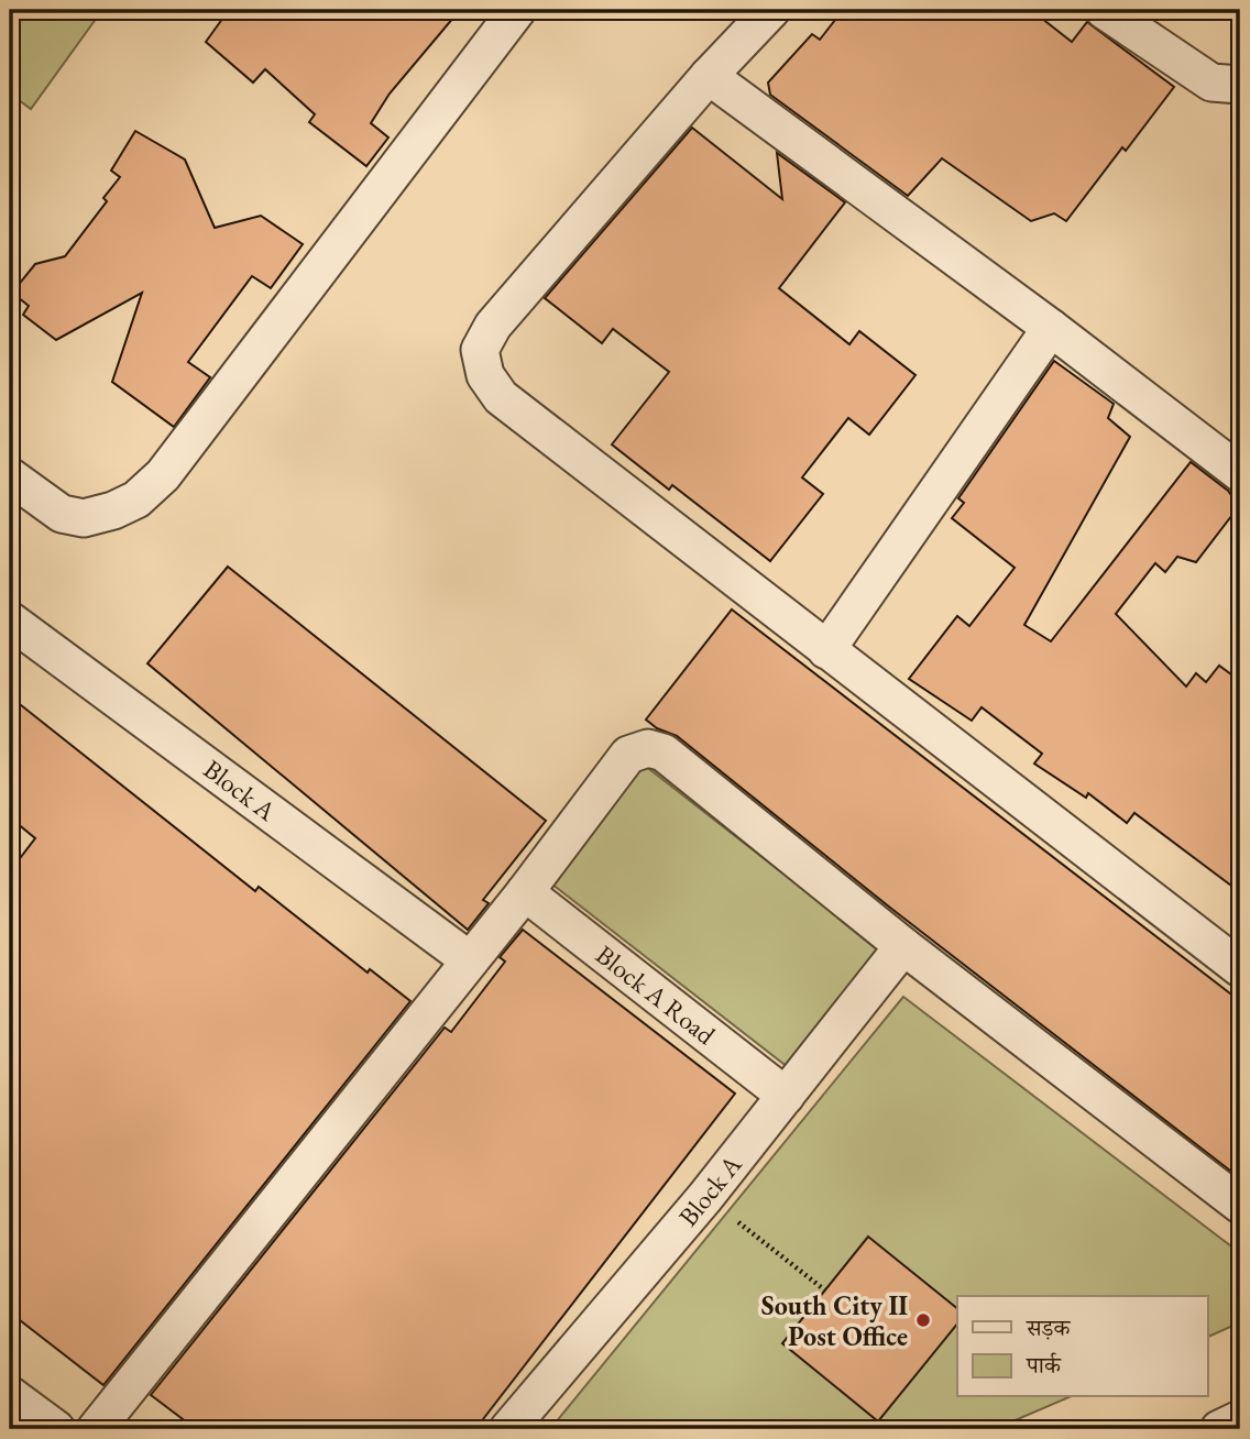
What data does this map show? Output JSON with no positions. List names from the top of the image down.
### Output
{
  "streets": {
    "street": ["Block A", "Block A Road"]
  },
  "crossings": [
    ["Block A", "Block A Road"]
  ],
  "places": ["South City II Post Office"],
  "legend": ["सड़क", "पार्क"]
}
